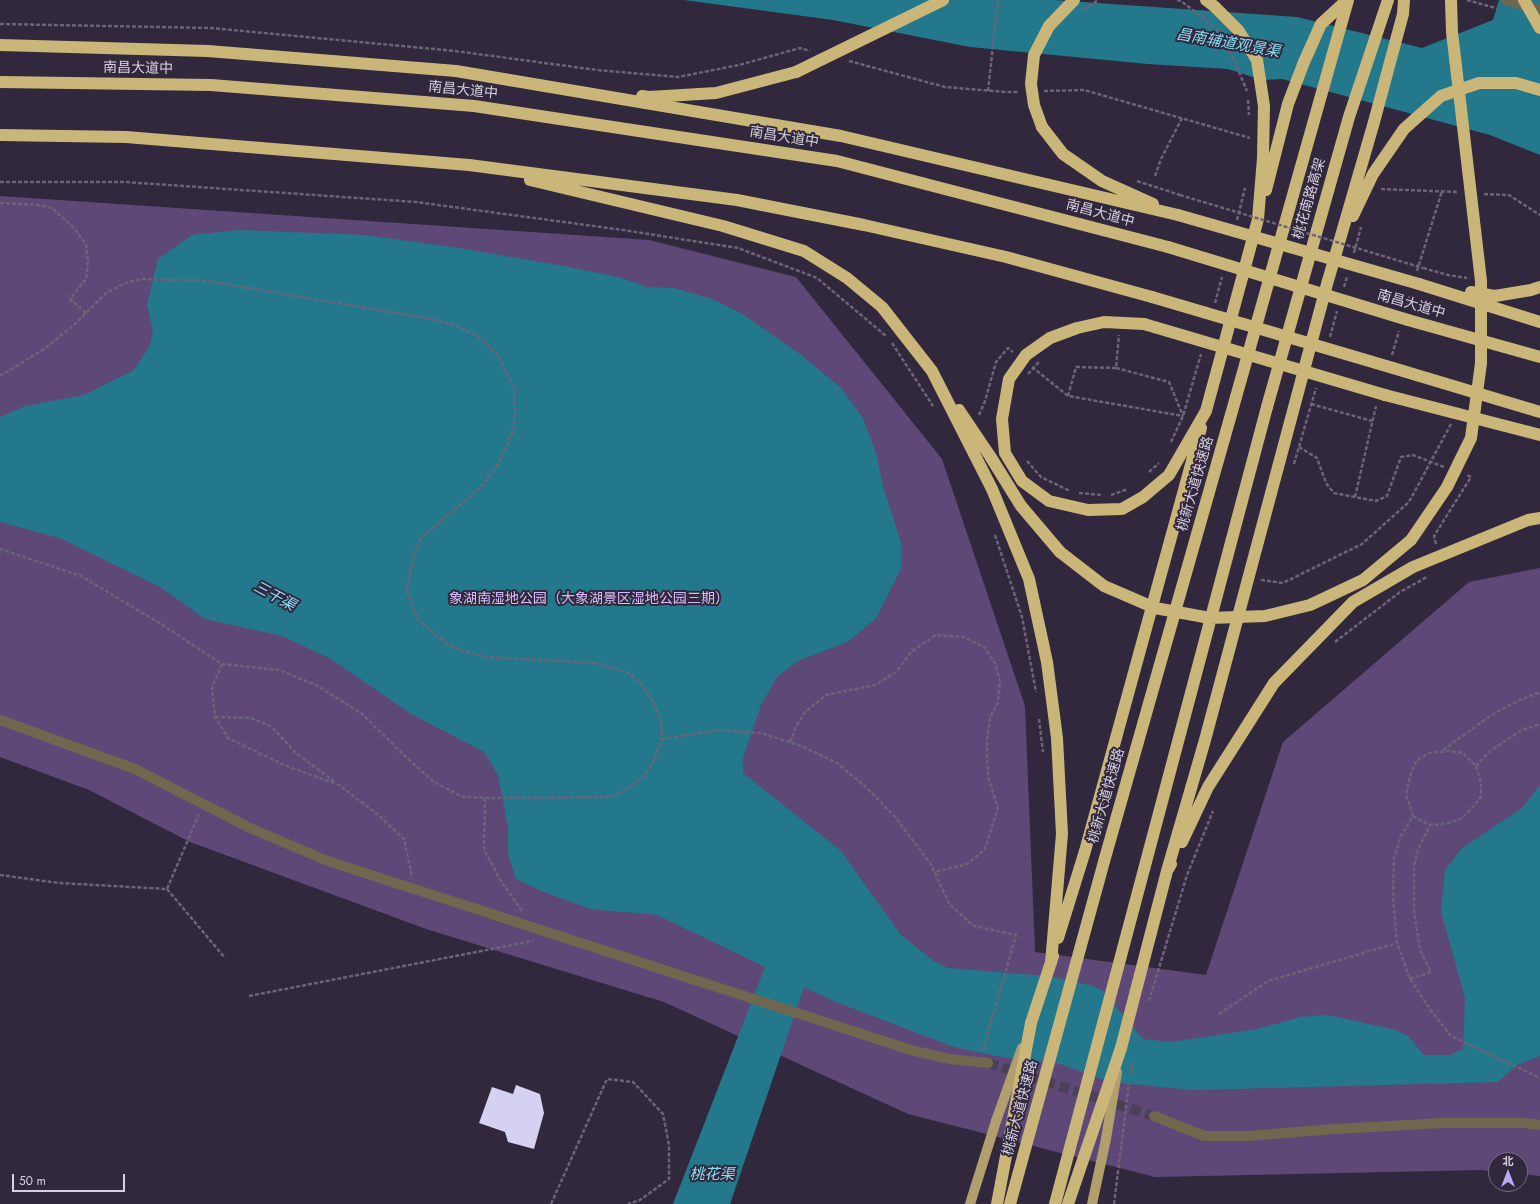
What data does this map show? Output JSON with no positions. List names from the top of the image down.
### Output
{
  "streets": {
    "highway": ["南昌大道中", "桃花南路高架", "桃新大道快速路"]
  },
  "crossings": [
    ["桃花南路高架", "桃新大道快速路"]
  ],
  "water": ["昌南辅道观景渠", "三干渠", "桃花渠"],
  "parks": ["象湖南湿地公园（大象湖景区湿地公园三期）"],
  "scale_bar": "50 m",
  "north": "top"
}
